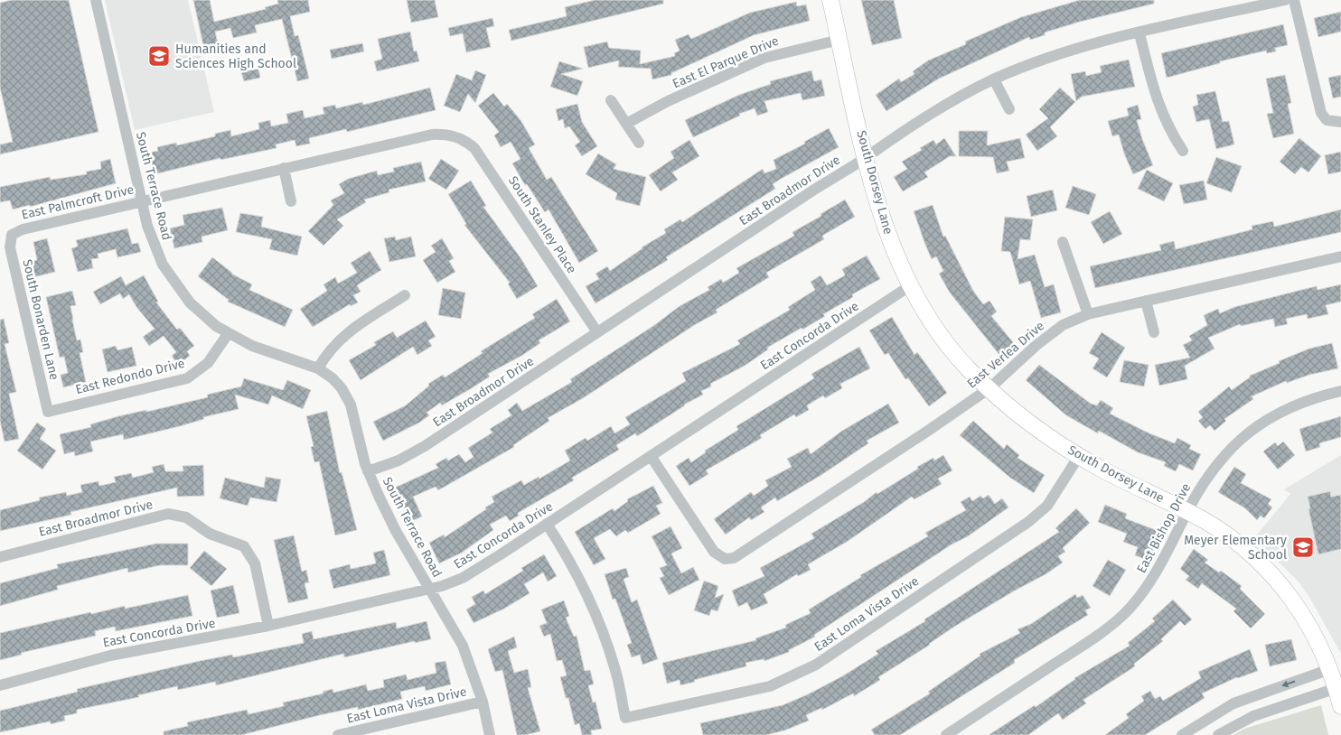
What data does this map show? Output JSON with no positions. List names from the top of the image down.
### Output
{
  "streets": {
    "street": [
      "East El Parque Drive",
      "South Dorsey Lane",
      "South Terrace Road",
      "East Broadmor Drive",
      "East Palmcroft Drive",
      "South Stanley Place",
      "South Bonarden Lane",
      "East Concorda Drive",
      "East Verlea Drive",
      "East Redondo Drive",
      "East Bishop Drive",
      "East Loma Vista Drive"
    ]
  },
  "crossings": [
    ["East El Parque Drive", "South Dorsey Lane"],
    ["South Dorsey Lane", "East Broadmor Drive"],
    ["South Dorsey Lane", "East Concorda Drive"],
    ["South Dorsey Lane", "East Verlea Drive"],
    ["South Dorsey Lane", "East Bishop Drive"],
    ["South Dorsey Lane", "East Loma Vista Drive"],
    ["South Terrace Road", "East Broadmor Drive"],
    ["South Terrace Road", "East Palmcroft Drive"],
    ["South Terrace Road", "East Concorda Drive"],
    ["South Terrace Road", "East Redondo Drive"],
    ["South Terrace Road", "East Loma Vista Drive"],
    ["East Broadmor Drive", "South Stanley Place"],
    ["East Broadmor Drive", "East Concorda Drive"],
    ["East Palmcroft Drive", "South Stanley Place"],
    ["East Palmcroft Drive", "South Bonarden Lane"],
    ["South Bonarden Lane", "East Redondo Drive"],
    ["East Concorda Drive", "East Verlea Drive"],
    ["East Concorda Drive", "East Loma Vista Drive"]
  ],
  "places": {
    "school or university": ["Humanities and Sciences High School", "Meyer Elementary School"]
  }
}
